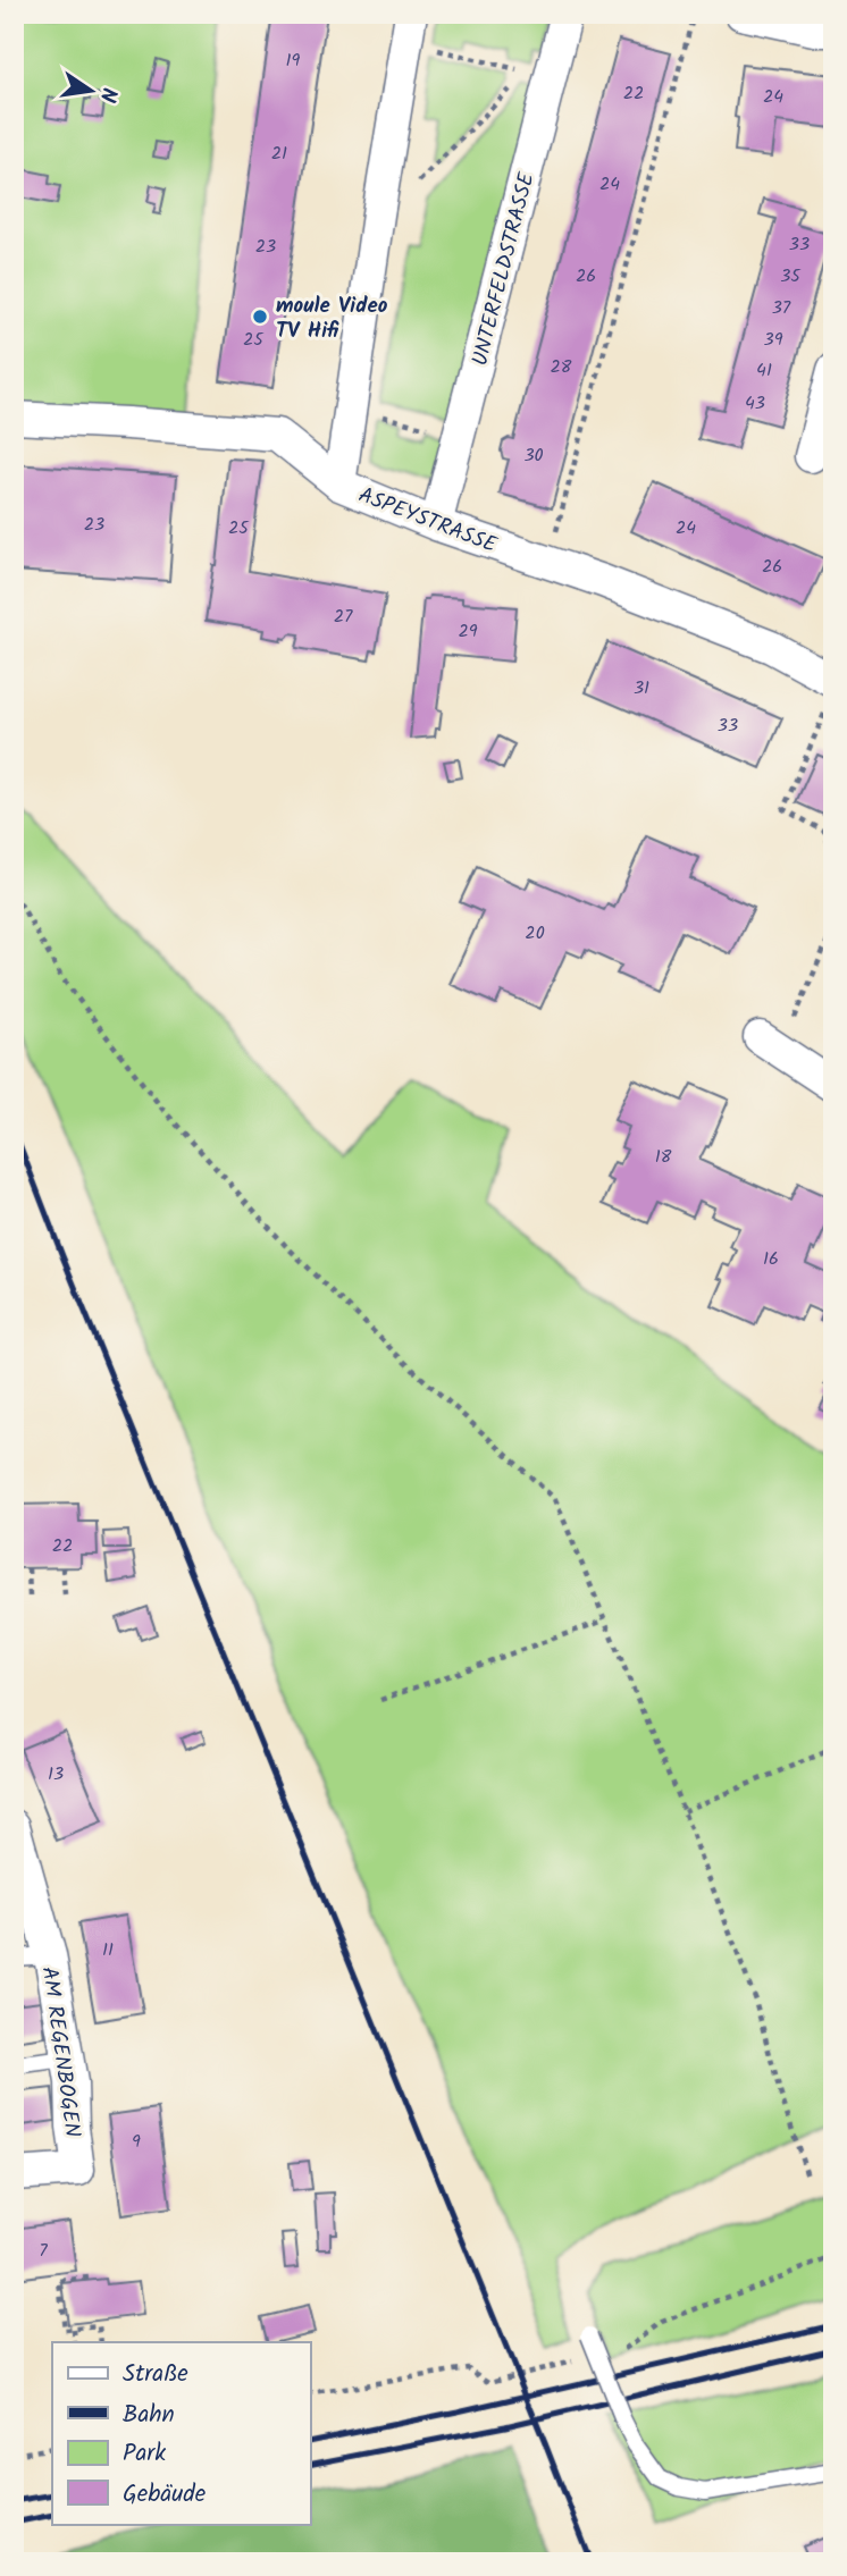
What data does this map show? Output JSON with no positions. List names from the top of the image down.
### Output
{
  "streets": {
    "street": ["UNTERFELDSTRASSE", "ASPEYSTRASSE", "AM REGENBOGEN"]
  },
  "crossings": [
    ["UNTERFELDSTRASSE", "ASPEYSTRASSE"]
  ],
  "places": ["moule Video TV Hifi"],
  "house_numbers": [
    "19",
    "22",
    "24",
    "21",
    "24",
    "33",
    "23",
    "26",
    "35",
    "37",
    "25",
    "39",
    "28",
    "41",
    "43",
    "30",
    "23",
    "25",
    "24",
    "26",
    "27",
    "29",
    "31",
    "33",
    "20",
    "18",
    "16",
    "22",
    "13",
    "11",
    "9",
    "7"
  ],
  "legend": [
    "Straße",
    "Bahn",
    "Park",
    "Gebäude"
  ],
  "north": "right"
}
